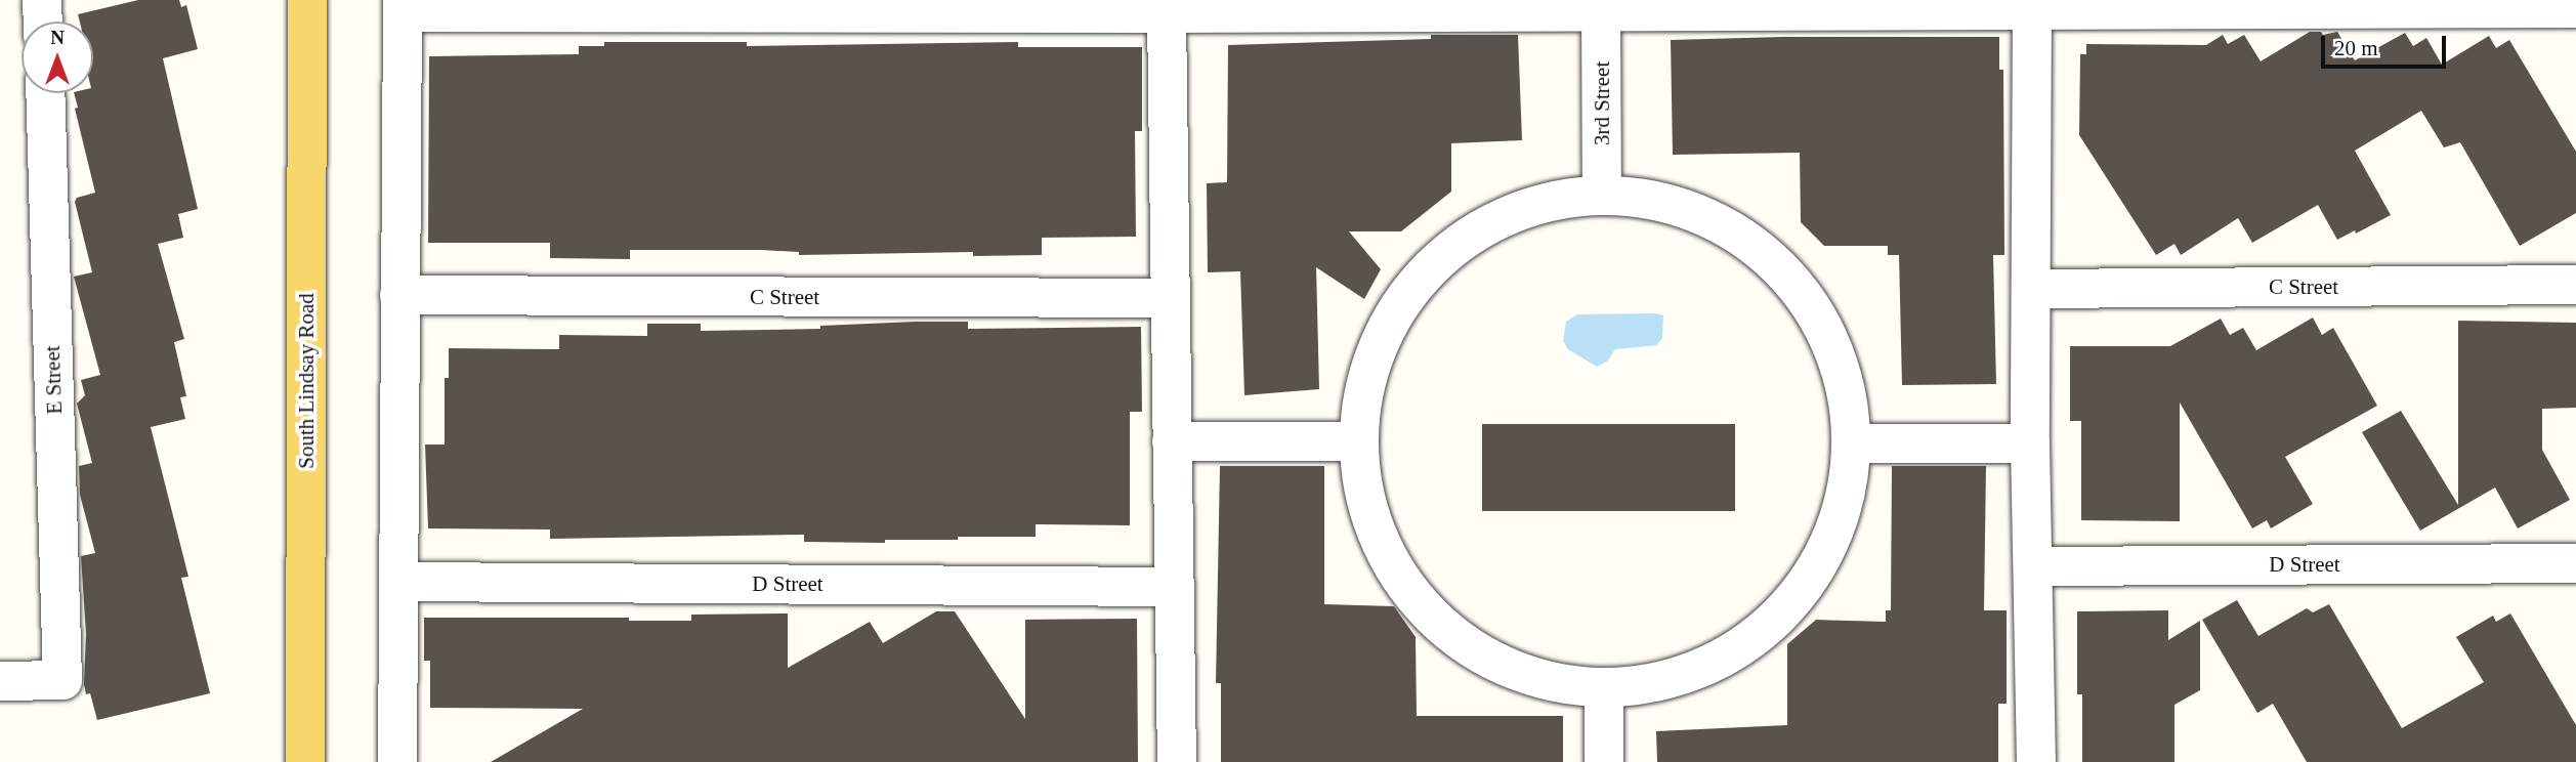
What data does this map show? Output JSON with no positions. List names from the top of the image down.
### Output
{
  "streets": {
    "main road": ["South Lindsay Road"],
    "lane": [
      "3rd Street",
      "C Street",
      "E Street",
      "D Street"
    ]
  },
  "scale_bar": "20 m",
  "north": "top"
}
